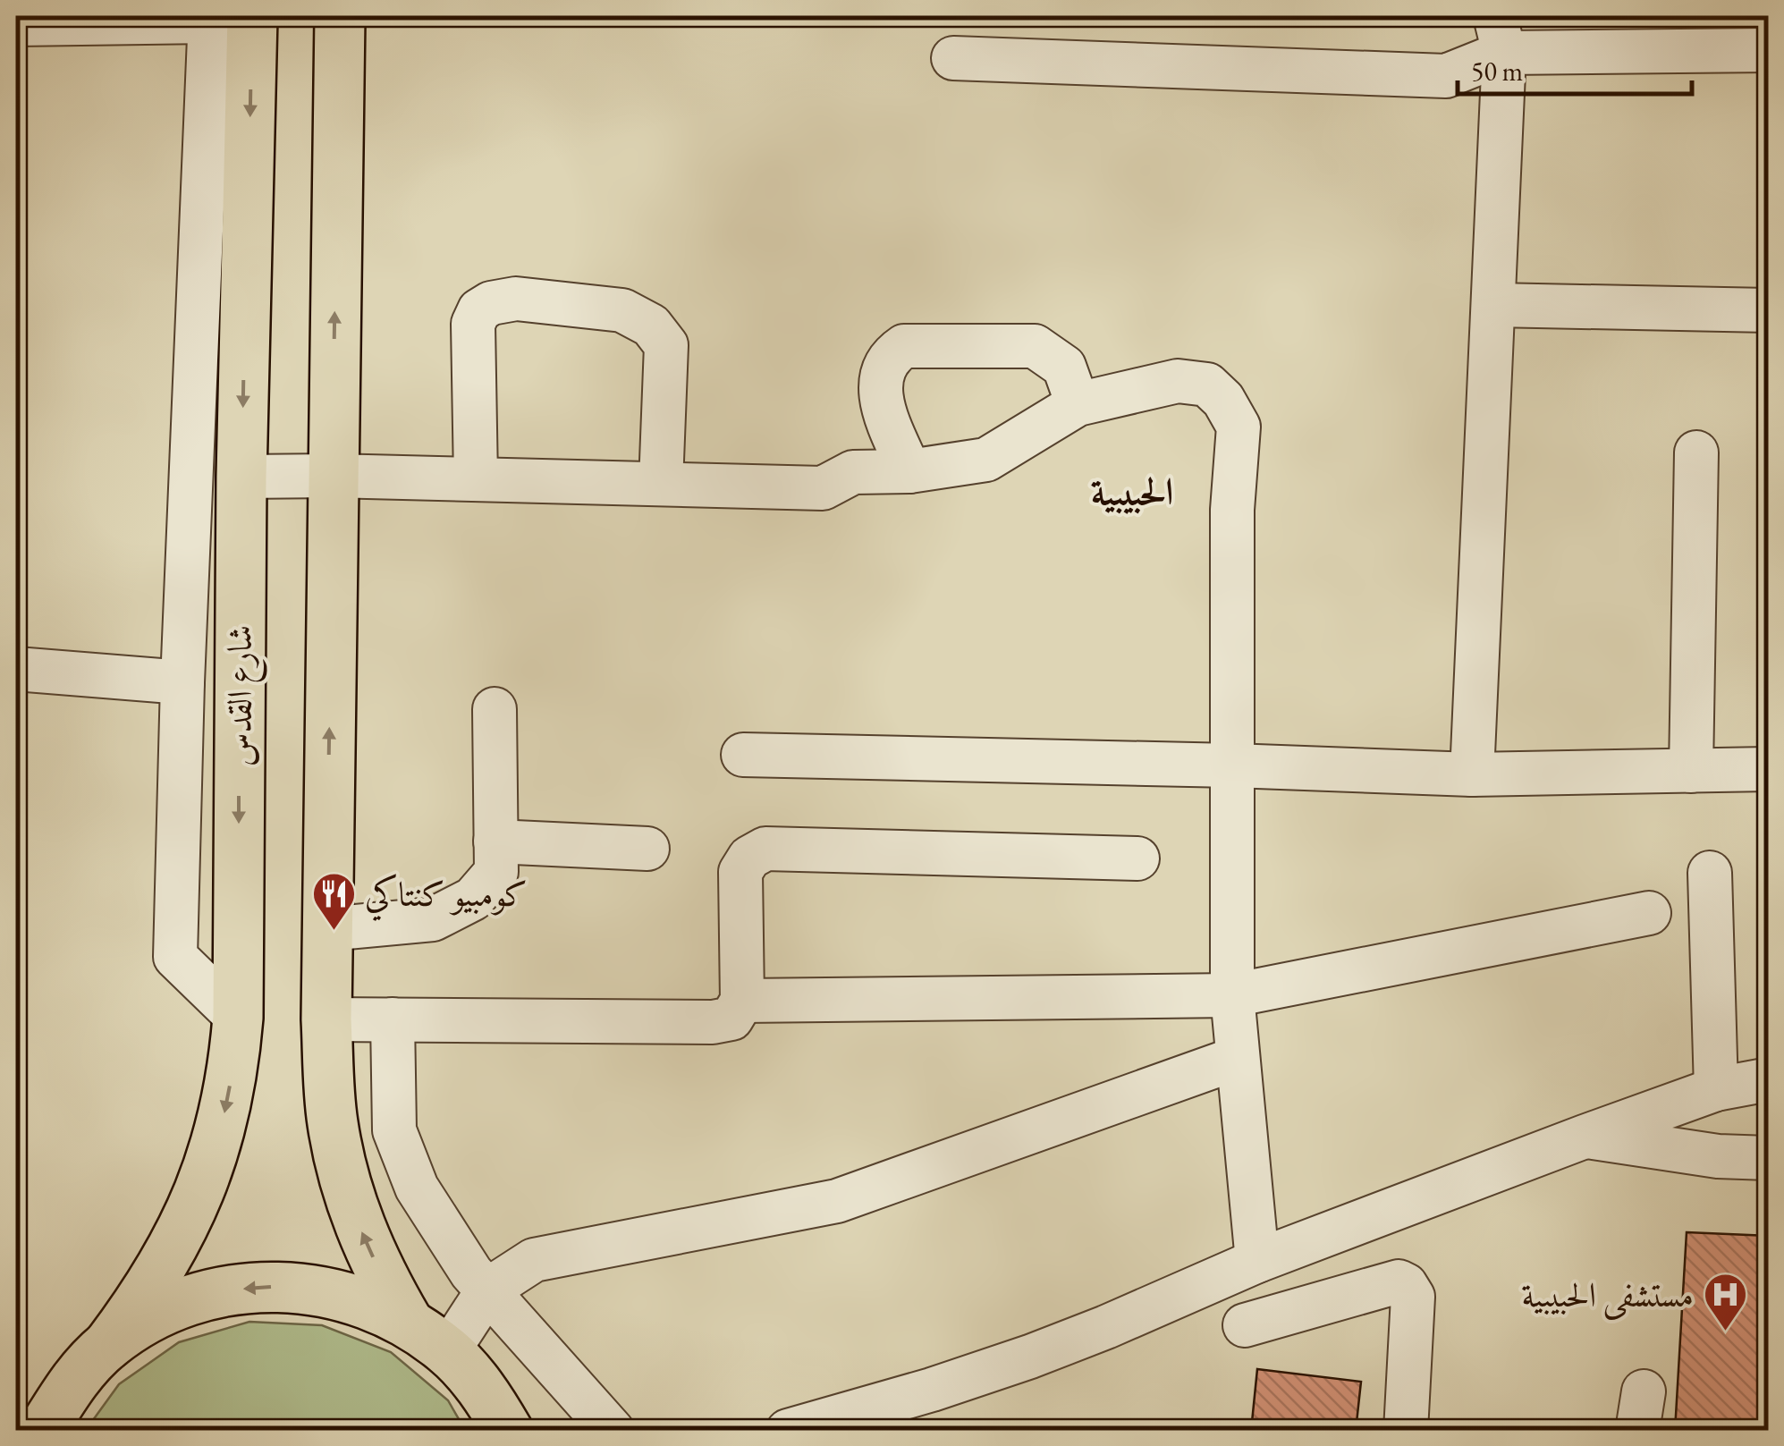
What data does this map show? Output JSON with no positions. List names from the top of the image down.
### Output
{
  "streets": {
    "main road": ["شارع القدس"]
  },
  "districts": ["الحبيبية"],
  "places": {
    "restaurant": ["كومبيو كنتاكي"],
    "hospital": ["مستشفى الحبيبية"]
  },
  "scale_bar": "50 m"
}
